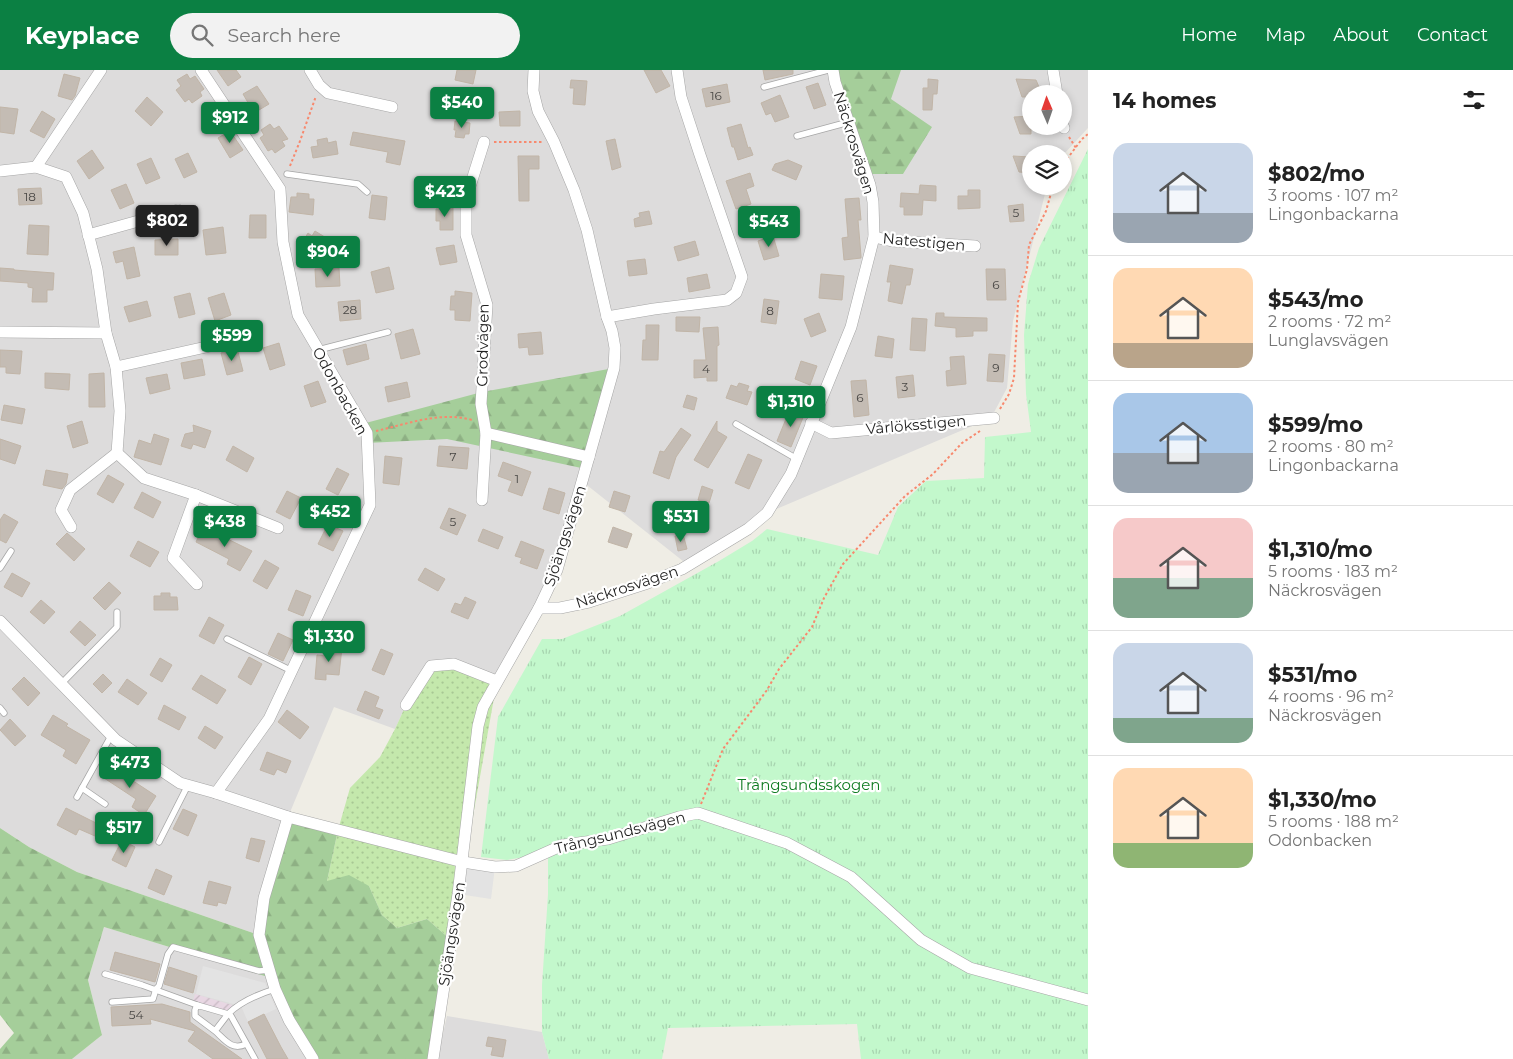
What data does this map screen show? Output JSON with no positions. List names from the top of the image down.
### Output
{
  "streets": {
    "street": [
      "Näckrosvägen",
      "Natestigen",
      "Grodvägen",
      "Odonbacken",
      "Vårlöksstigen",
      "Sjöängsvägen",
      "Trångsundsvägen"
    ]
  },
  "crossings": [
    ["Näckrosvägen", "Natestigen"],
    ["Näckrosvägen", "Vårlöksstigen"],
    ["Näckrosvägen", "Sjöängsvägen"],
    ["Odonbacken", "Trångsundsvägen"],
    ["Sjöängsvägen", "Trångsundsvägen"]
  ],
  "parks": ["Trångsundsskogen"],
  "house_numbers": [
    "16",
    "18",
    "5",
    "6",
    "28",
    "8",
    "9",
    "4",
    "3",
    "6",
    "7",
    "1",
    "5",
    "54"
  ],
  "north": "top",
  "page": {
    "header": "Keyplace",
    "search": "Search here",
    "nav": [
      "Home",
      "Map",
      "About",
      "Contact"
    ],
    "heading": "14 homes",
    "price": [
      "$540",
      "$912",
      "$423",
      "$802",
      "$543",
      "$904",
      "$599",
      "$1,310",
      "$452",
      "$531",
      "$438",
      "$1,330",
      "$473",
      "$517"
    ],
    "list": [
      {
        "name": "$802/mo",
        "note": "3 rooms · 107 m² · Lingonbackarna"
      },
      {
        "name": "$543/mo",
        "note": "2 rooms · 72 m² · Lunglavsvägen"
      },
      {
        "name": "$599/mo",
        "note": "2 rooms · 80 m² · Lingonbackarna"
      },
      {
        "name": "$1,310/mo",
        "note": "5 rooms · 183 m² · Näckrosvägen"
      },
      {
        "name": "$531/mo",
        "note": "4 rooms · 96 m² · Näckrosvägen"
      },
      {
        "name": "$1,330/mo",
        "note": "5 rooms · 188 m² · Odonbacken"
      }
    ]
  }
}
